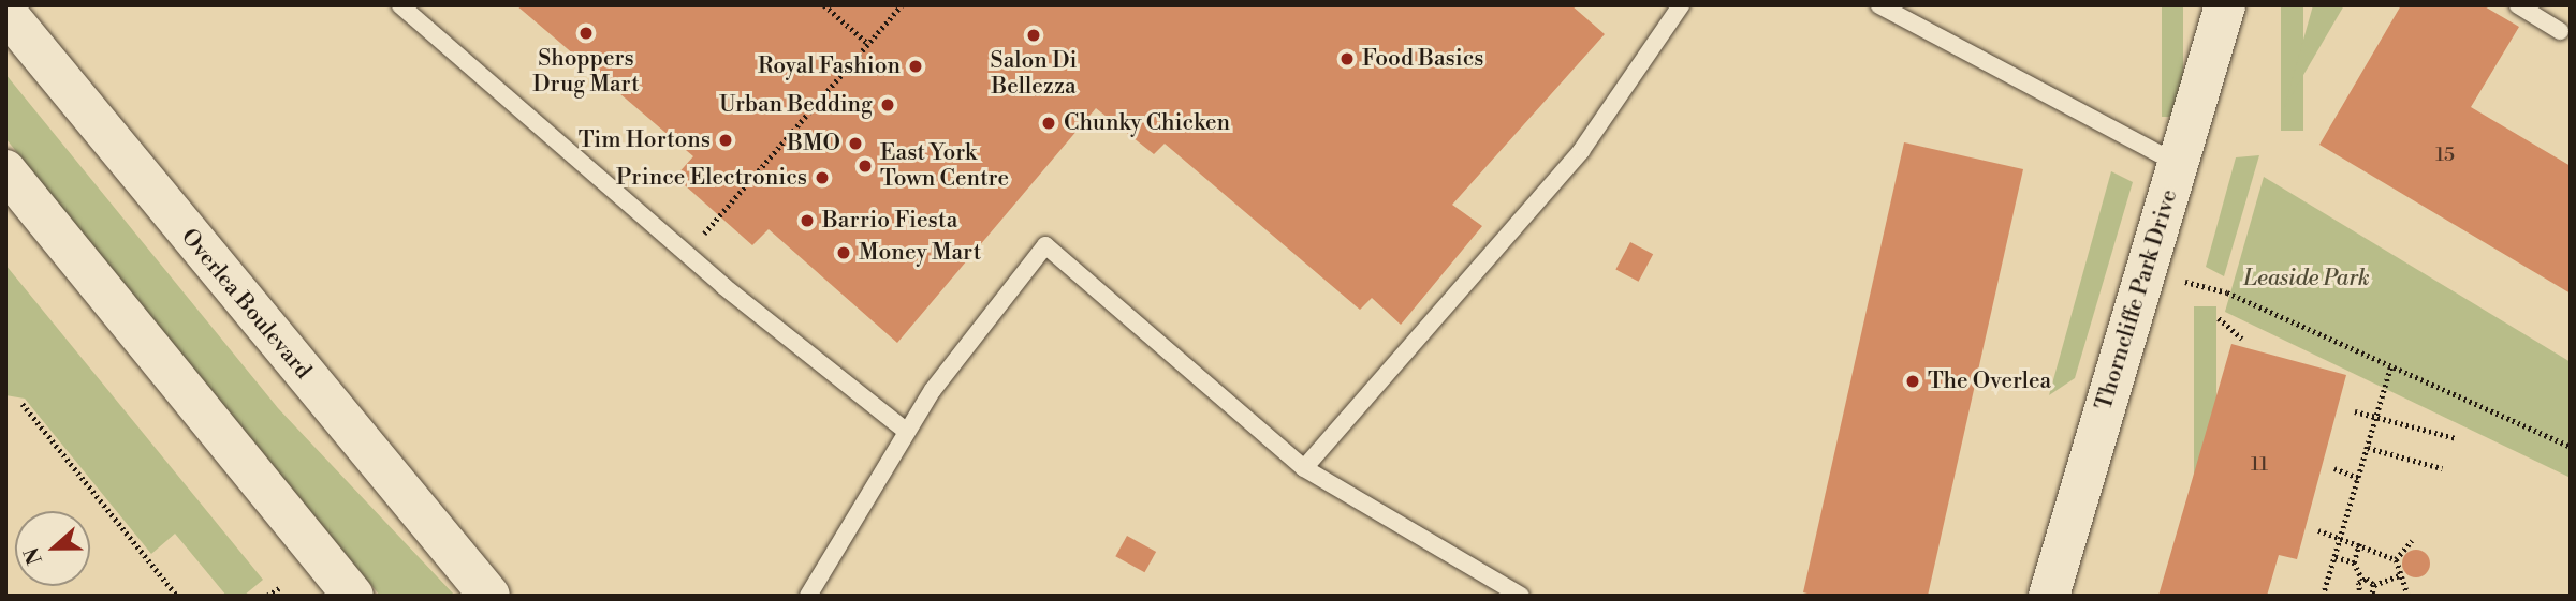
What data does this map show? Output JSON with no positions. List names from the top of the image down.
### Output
{
  "streets": {
    "main road": ["Thorncliffe Park Drive", "Overlea Boulevard"]
  },
  "parks": ["Leaside Park"],
  "places": [
    "Shoppers Drug Mart",
    "Salon Di Bellezza",
    "Food Basics",
    "Royal Fashion",
    "Urban Bedding",
    "Chunky Chicken",
    "Tim Hortons",
    "BMO",
    "East York Town Centre",
    "Prince Electronics",
    "Barrio Fiesta",
    "Money Mart",
    "The Overlea"
  ],
  "house_numbers": ["15", "11"],
  "north": "left"
}
